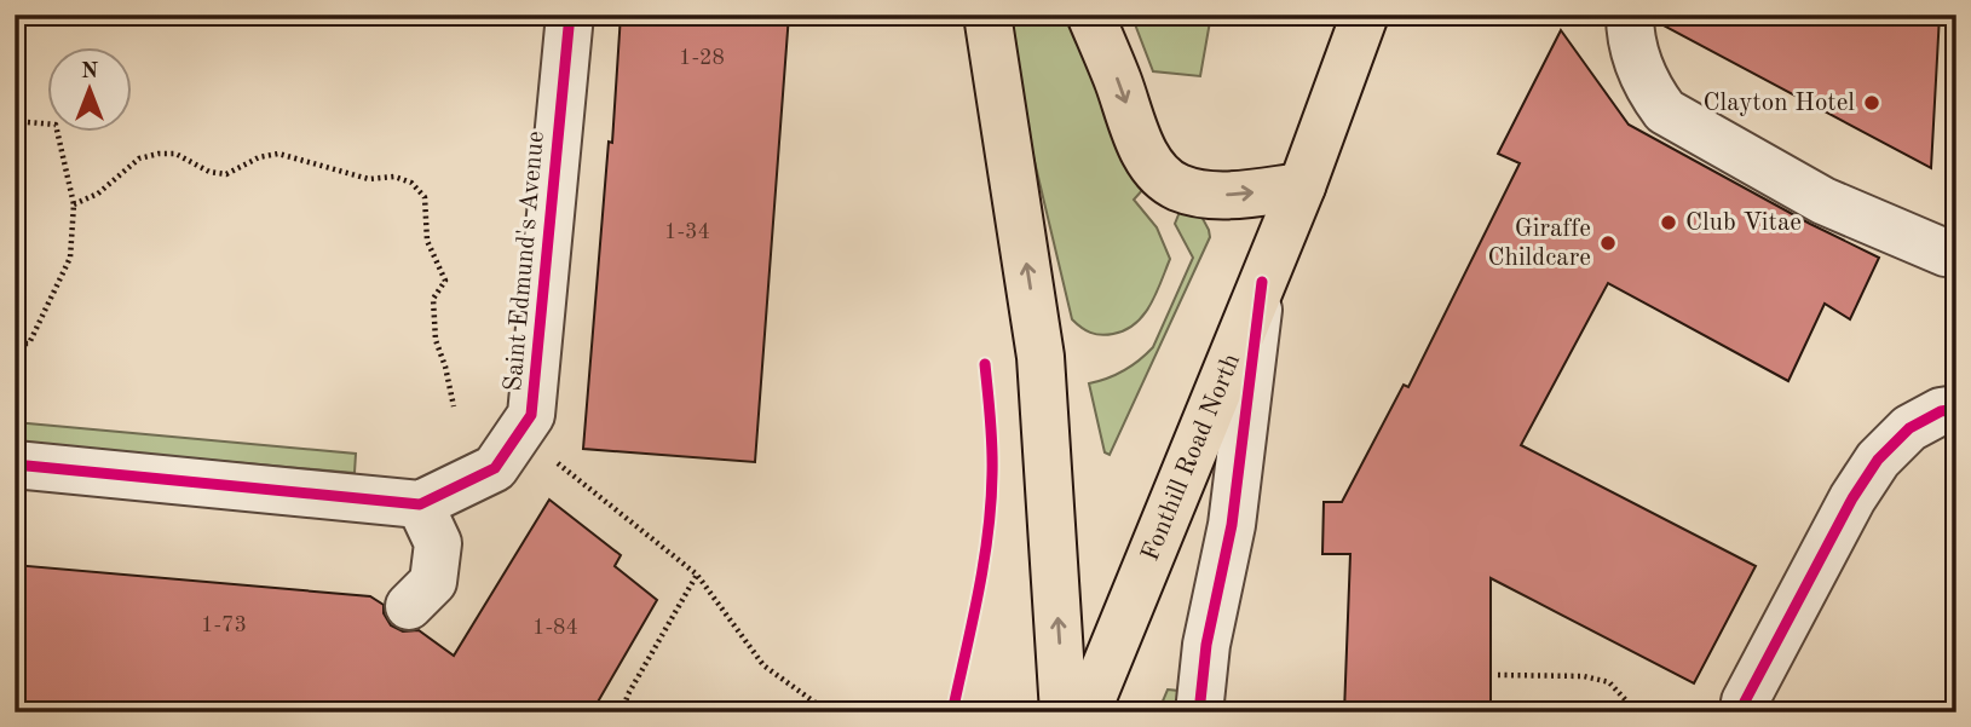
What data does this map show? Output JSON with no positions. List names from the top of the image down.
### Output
{
  "streets": {
    "main road": ["Fonthill Road North"],
    "street": ["Saint Edmund's Avenue"]
  },
  "places": ["Clayton Hotel", "Club Vitae", "Giraffe Childcare"],
  "house_numbers": [
    "1-28",
    "1-34",
    "1-73",
    "1-84"
  ],
  "north": "top"
}
